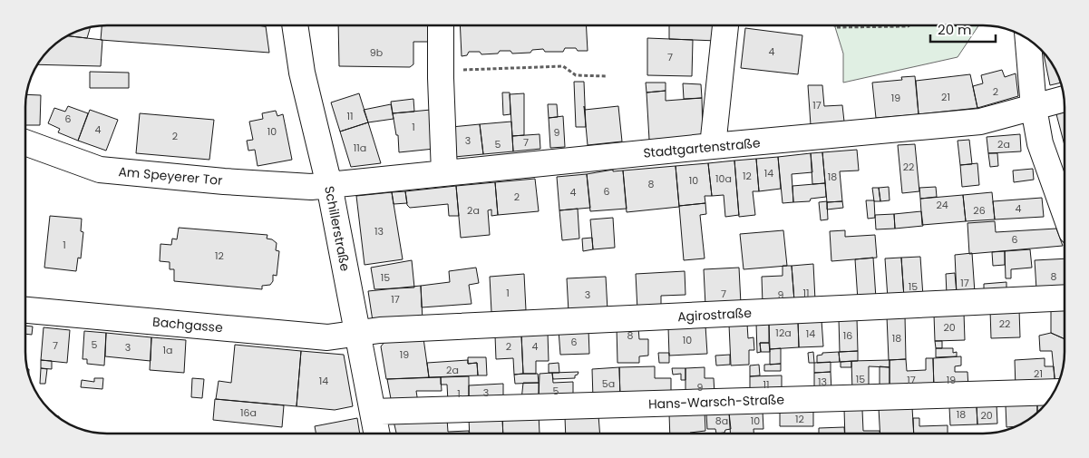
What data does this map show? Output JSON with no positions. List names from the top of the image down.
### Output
{
  "streets": {
    "street": [
      "Stadtgartenstraße",
      "Am Speyerer Tor",
      "Schillerstraße",
      "Agirostraße",
      "Bachgasse",
      "Hans-Warsch-Straße"
    ]
  },
  "crossings": [
    ["Stadtgartenstraße", "Am Speyerer Tor"],
    ["Stadtgartenstraße", "Schillerstraße"],
    ["Am Speyerer Tor", "Schillerstraße"],
    ["Schillerstraße", "Agirostraße"],
    ["Schillerstraße", "Bachgasse"],
    ["Schillerstraße", "Hans-Warsch-Straße"],
    ["Agirostraße", "Bachgasse"]
  ],
  "house_numbers": [
    "4",
    "9b",
    "7",
    "2",
    "21",
    "19",
    "17",
    "11",
    "6",
    "1",
    "4",
    "10",
    "9",
    "2",
    "3",
    "7",
    "5",
    "2a",
    "11a",
    "22",
    "14",
    "12",
    "18",
    "10a",
    "10",
    "8",
    "6",
    "4",
    "2",
    "24",
    "4",
    "2a",
    "26",
    "13",
    "6",
    "1",
    "12",
    "8",
    "15",
    "17",
    "15",
    "1",
    "11",
    "7",
    "3",
    "9",
    "17",
    "22",
    "20",
    "12a",
    "14",
    "8",
    "16",
    "18",
    "10",
    "6",
    "5",
    "7",
    "2",
    "4",
    "3",
    "1a",
    "19",
    "2a",
    "21",
    "15",
    "17",
    "19",
    "14",
    "13",
    "5a",
    "11",
    "9",
    "5",
    "3",
    "1",
    "16a",
    "18",
    "20",
    "12",
    "8a",
    "10"
  ],
  "scale_bar": "20 m"
}
